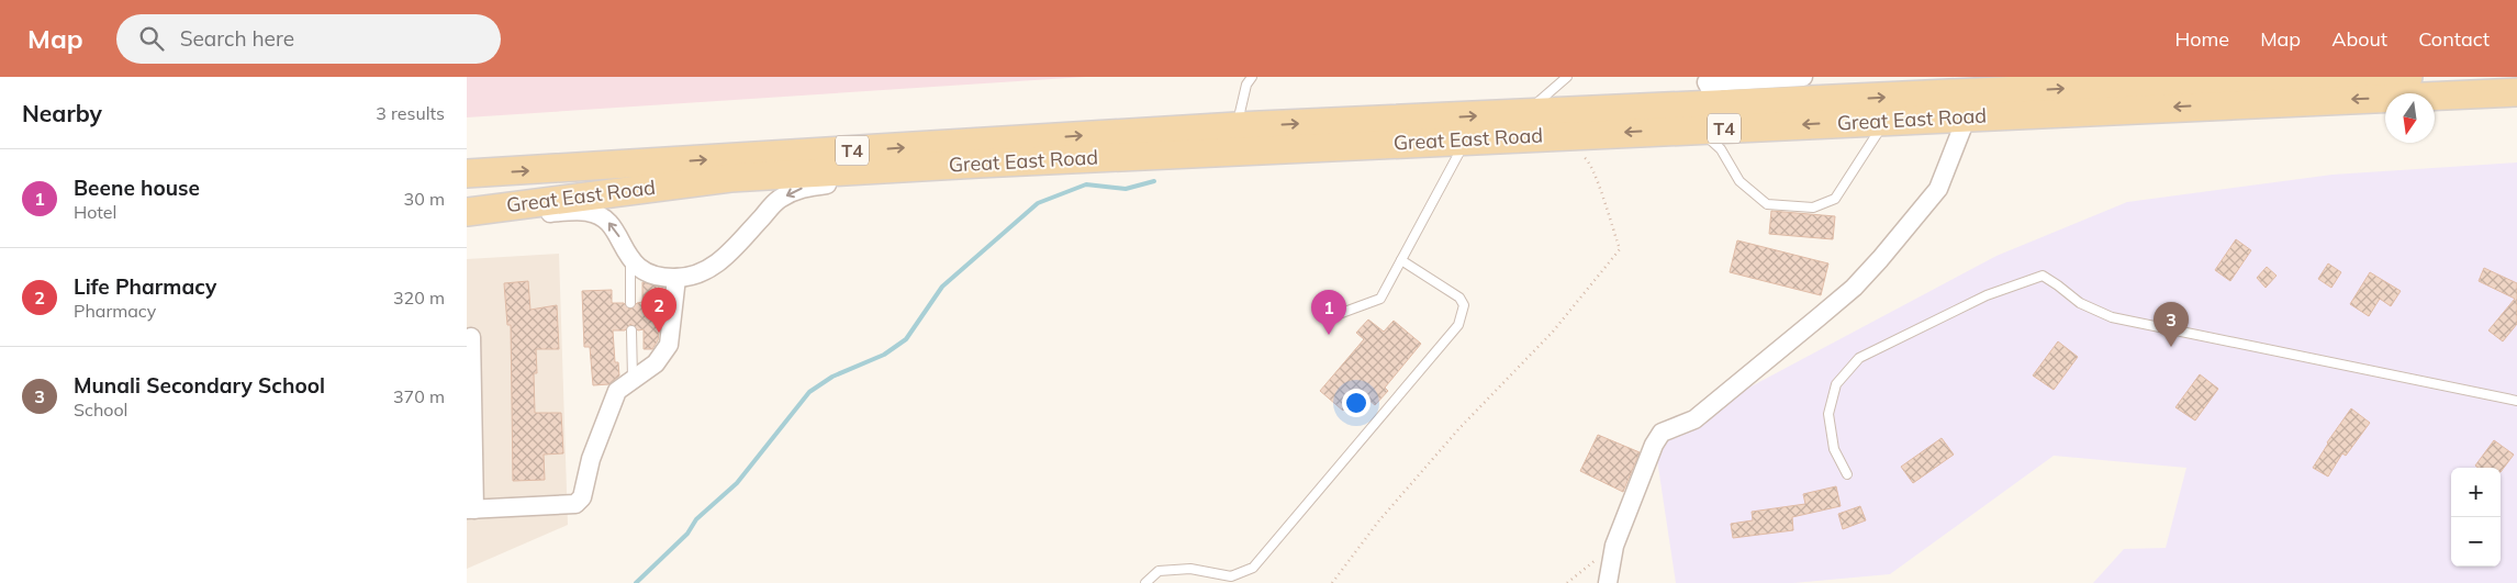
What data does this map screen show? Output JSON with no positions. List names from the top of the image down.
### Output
{
  "streets": {
    "main road": ["Great East Road", "T4"]
  },
  "north": "bottom",
  "page": {
    "header": "Map",
    "search": "Search here",
    "nav": [
      "Home",
      "Map",
      "About",
      "Contact"
    ],
    "heading": ["Nearby", "3 results"],
    "list": [
      {
        "mark": "1",
        "name": "Beene house",
        "note": "Hotel",
        "value": "30 m"
      },
      {
        "mark": "2",
        "name": "Life Pharmacy",
        "note": "Pharmacy",
        "value": "320 m"
      },
      {
        "mark": "3",
        "name": "Munali Secondary School",
        "note": "School",
        "value": "370 m"
      }
    ],
    "pins": ["2", "1", "3"],
    "map_buttons": ["+", "−"]
  }
}
